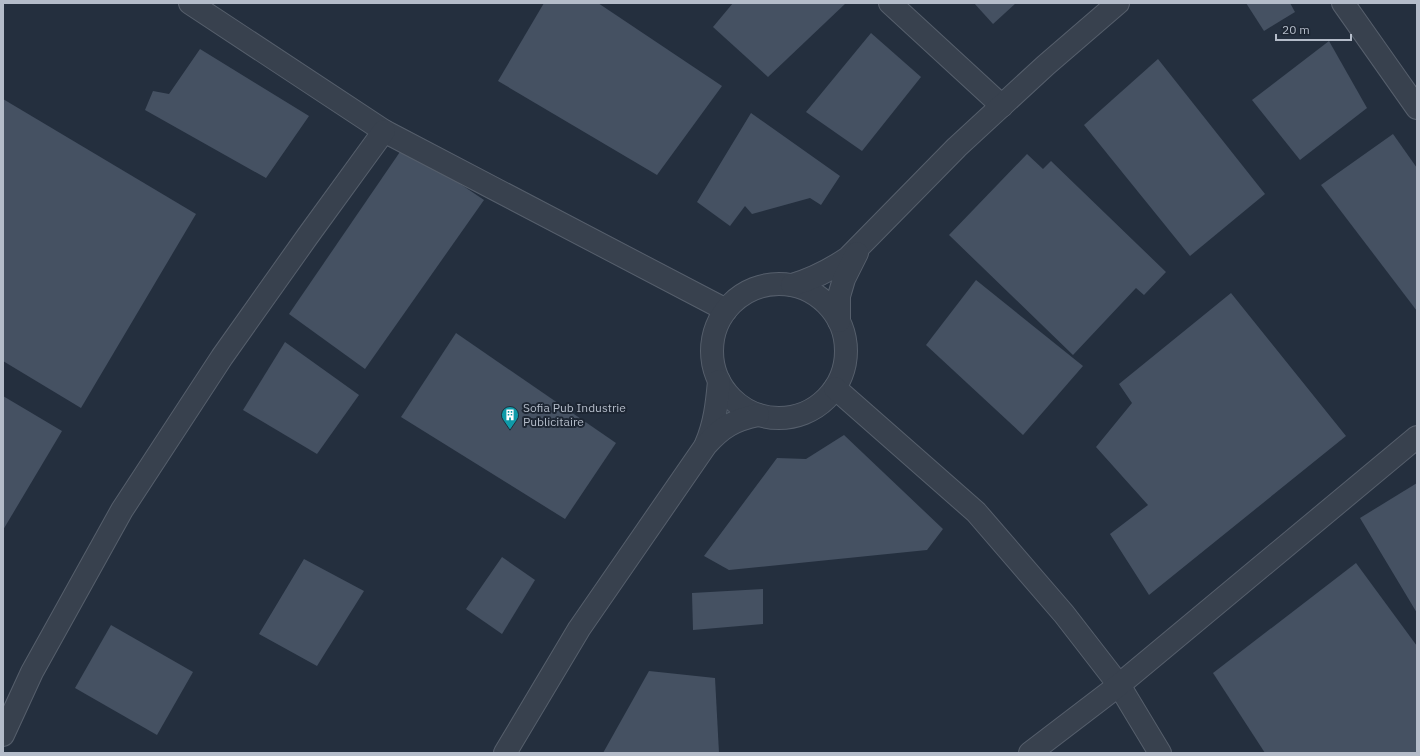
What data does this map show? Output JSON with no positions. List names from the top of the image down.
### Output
{
  "places": {
    "building": ["Sofia Pub Industrie Publicitaire"]
  },
  "scale_bar": "20 m"
}
